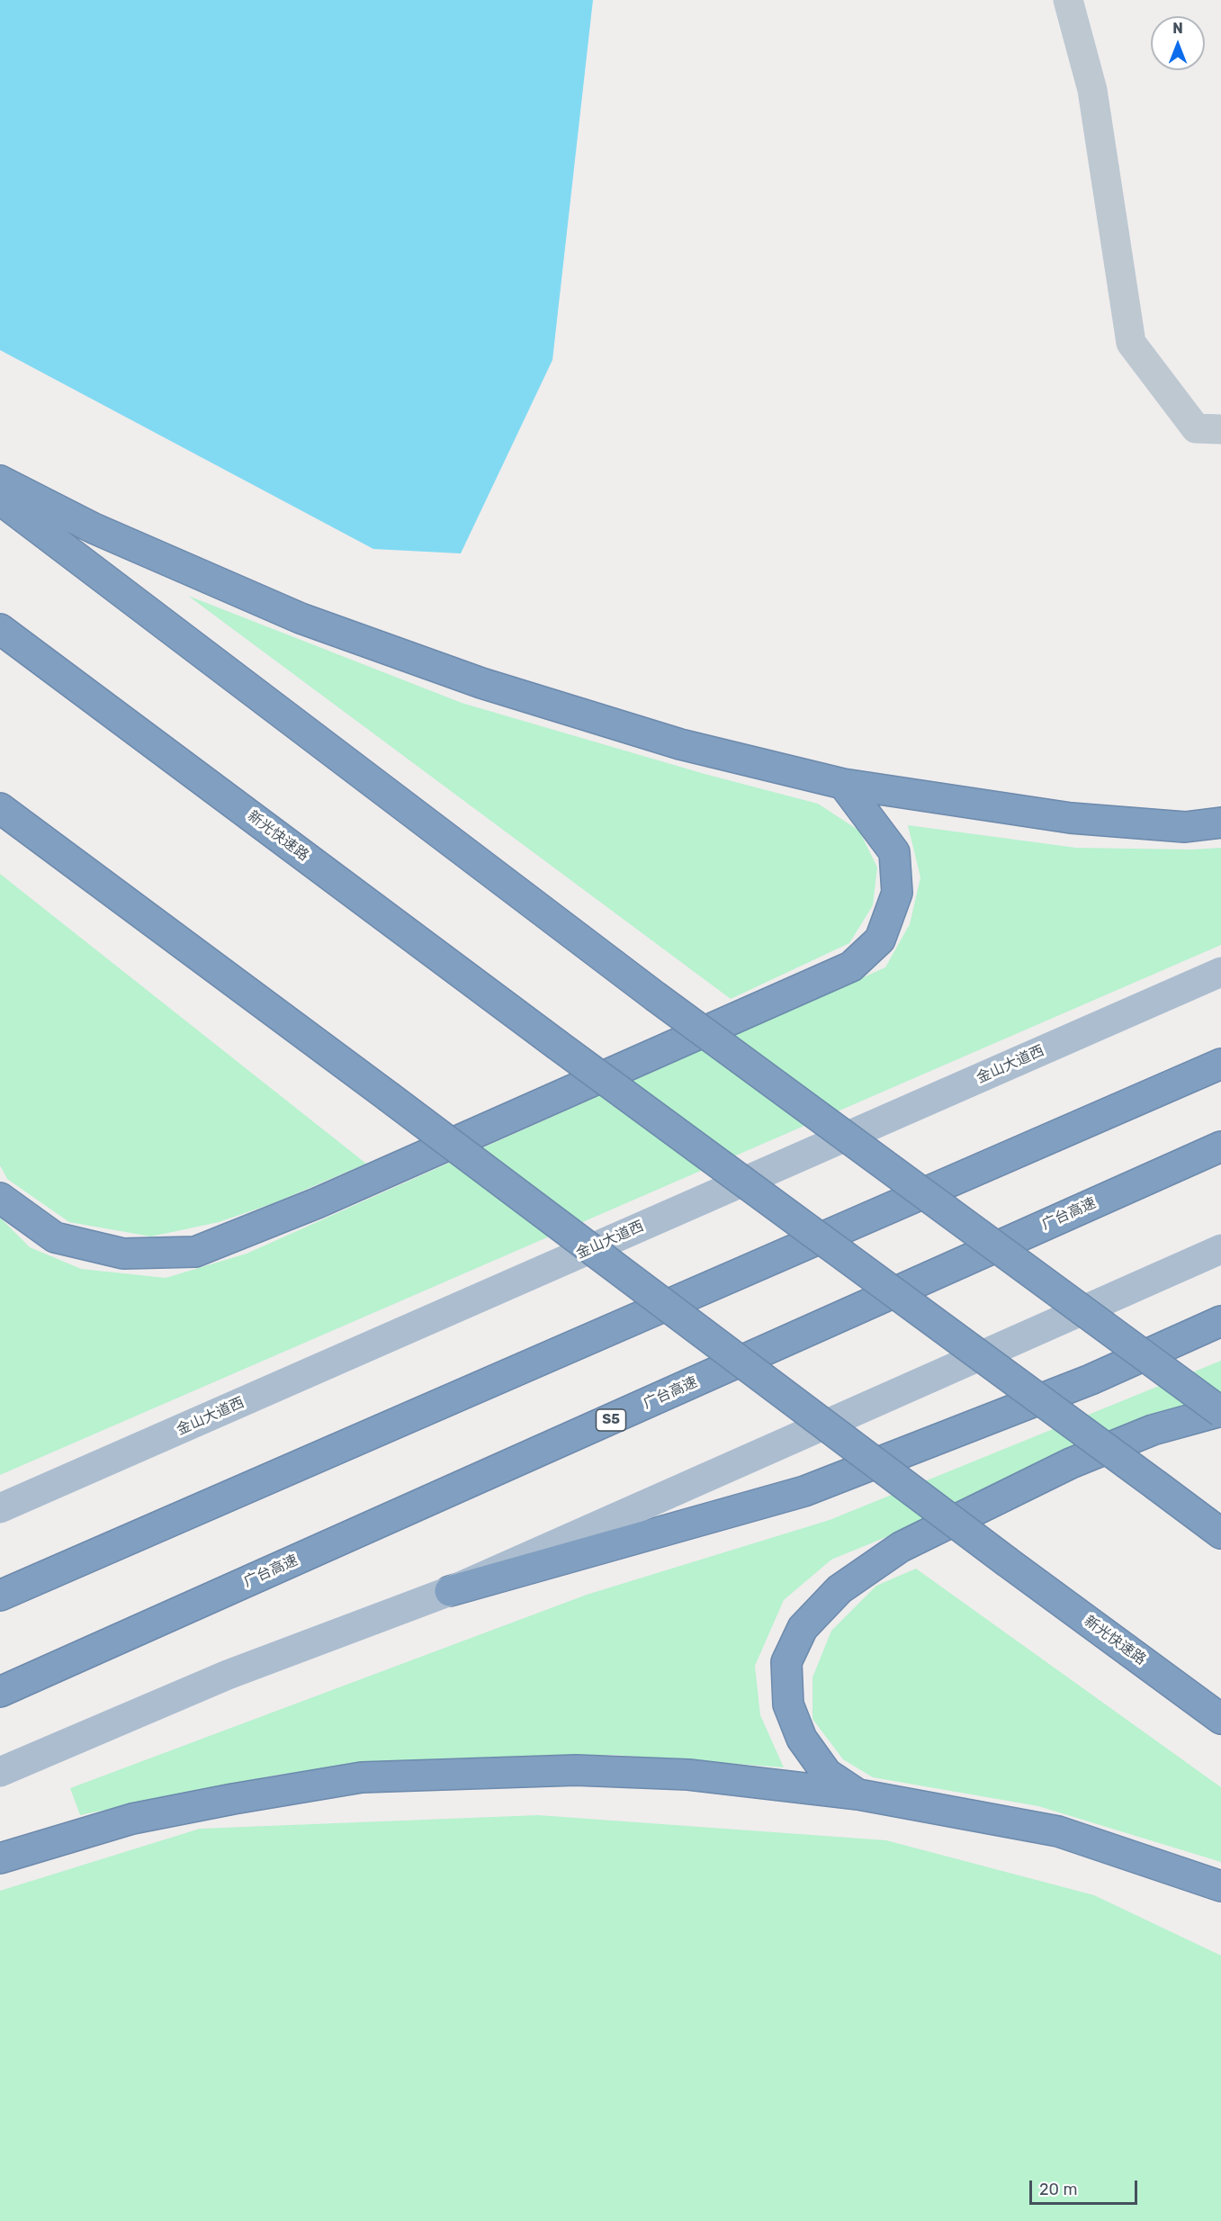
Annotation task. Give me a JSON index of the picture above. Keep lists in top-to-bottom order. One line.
{"streets":{"highway":["新光快速路","广台高速","S5"],"main road":["金山大道西"]},"scale_bar":"20 m","north":"top"}
